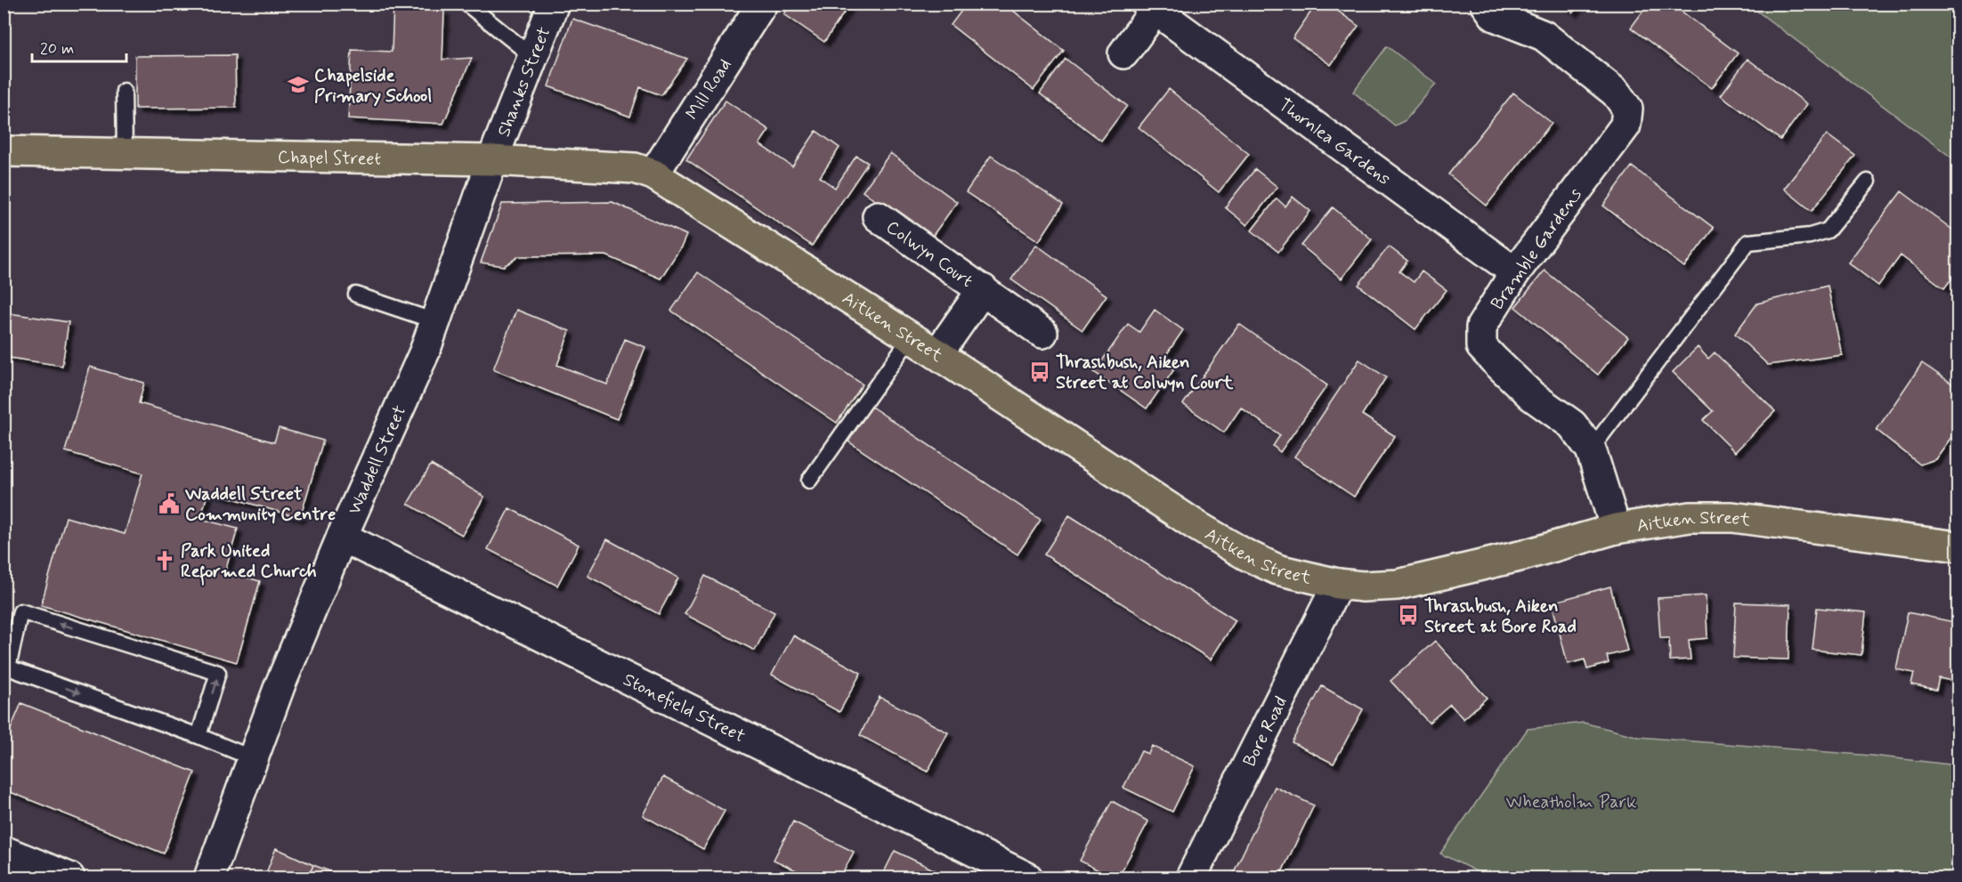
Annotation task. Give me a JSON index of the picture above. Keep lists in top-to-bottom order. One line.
{"streets":{"main road":["Chapel Street","Aitken Street"],"street":["Shanks Street","Mill Road","Thornlea Gardens","Bramble Gardens","Colwyn Court","Waddell Street","Stonefield Street","Bore Road"]},"crossings":[["Shanks Street","Chapel Street"],["Shanks Street","Waddell Street"],["Mill Road","Chapel Street"],["Mill Road","Aitken Street"],["Thornlea Gardens","Bramble Gardens"],["Chapel Street","Aitken Street"],["Chapel Street","Waddell Street"],["Bramble Gardens","Aitken Street"],["Colwyn Court","Aitken Street"],["Aitken Street","Bore Road"],["Waddell Street","Stonefield Street"]],"parks":["Wheatholm Park"],"places":{"school or university":["Chapelside Primary School"],"bus stop":["Thrashbush, Aiken Street at Colwyn Court","Thrashbush, Aiken Street at Bore Road"],"public building":["Waddell Street Community Centre"],"church":["Park United Reformed Church"]},"scale_bar":"20 m"}
